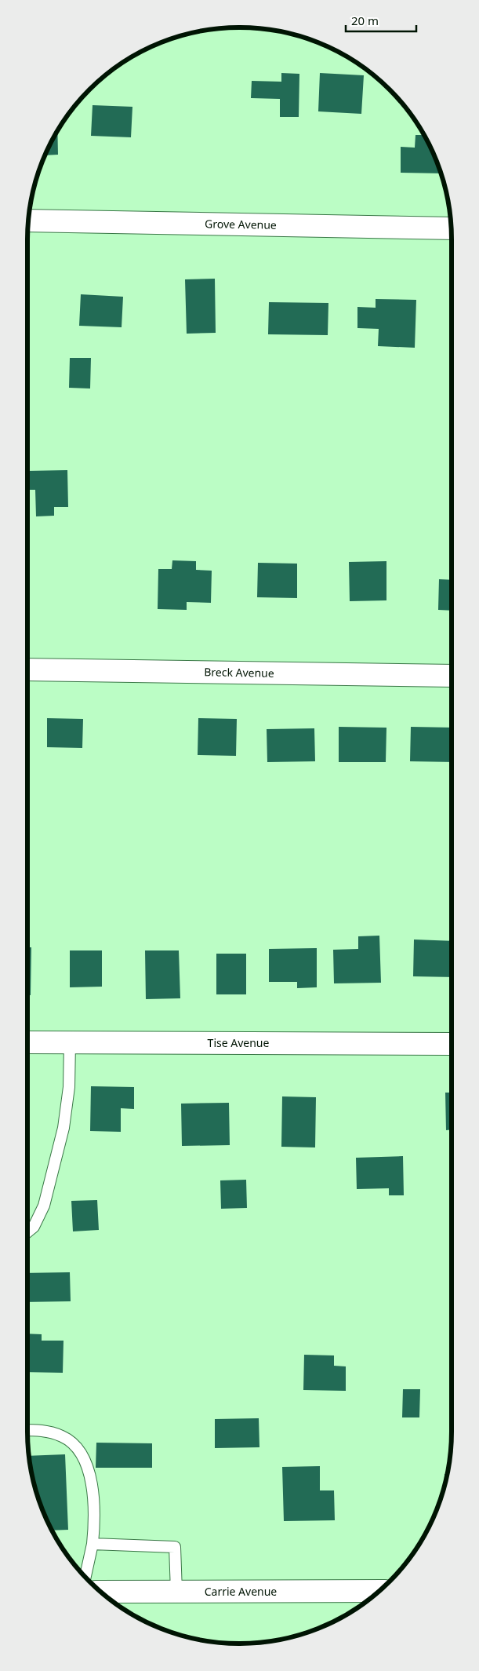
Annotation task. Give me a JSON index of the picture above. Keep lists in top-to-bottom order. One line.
{"streets":{"street":["Grove Avenue","Breck Avenue","Tise Avenue","Carrie Avenue"]},"scale_bar":"20 m"}
